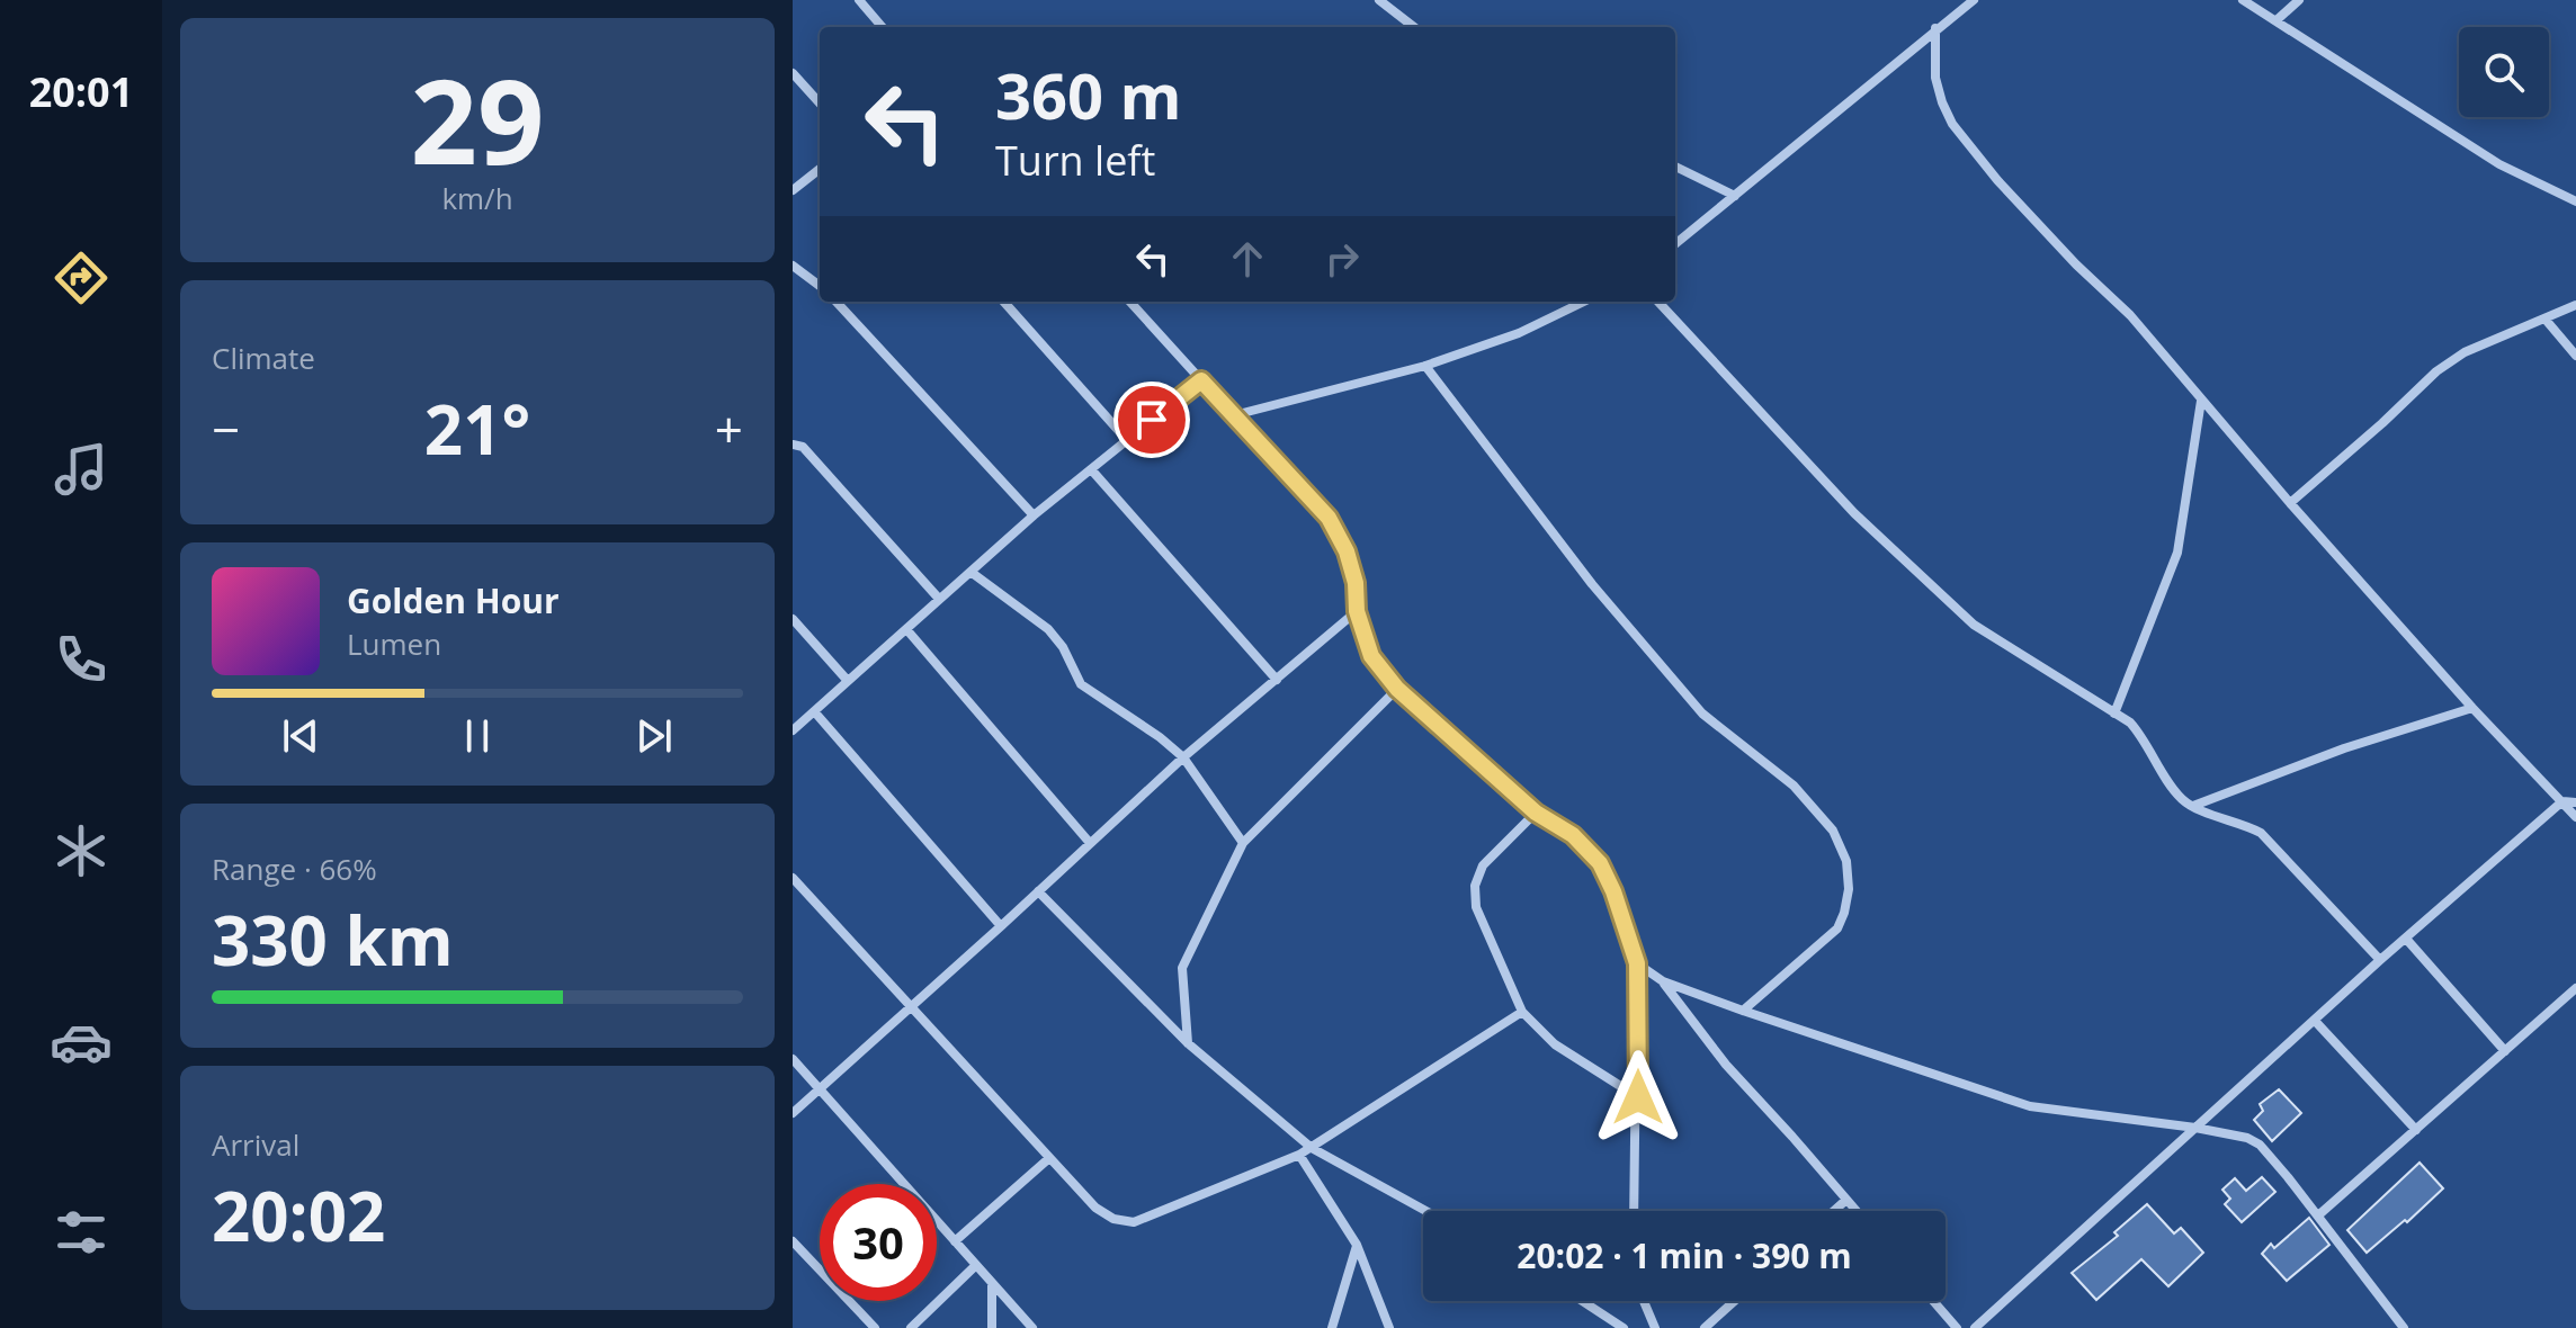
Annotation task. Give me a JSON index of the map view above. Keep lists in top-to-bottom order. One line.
{"page":{"tabs":"20:01","tile":[["29","km/h"],"Climate",["Range · 66%","330 km"],["Arrival","20:02"]],"turn":["360 m","Turn left"],"heat":["−","21°","+"],"song":["Golden Hour","Lumen"],"limit":"30","trip":"20:02 · 1 min · 390 m"}}
